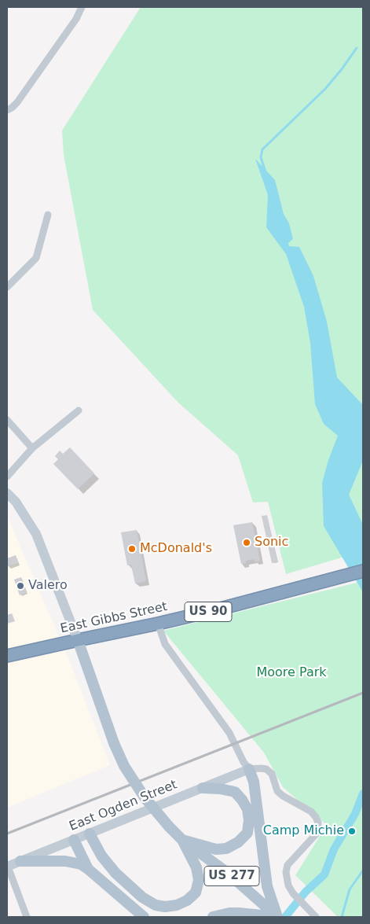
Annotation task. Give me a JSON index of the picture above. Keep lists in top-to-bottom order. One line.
{"streets":{"highway":["US 90","East Gibbs Street"],"main road":["East Ogden Street","US 277"]},"crossings":[["East Gibbs Street","US 277"]],"parks":["Moore Park"],"places":["Sonic","McDonald's","Valero","Camp Michie"]}
